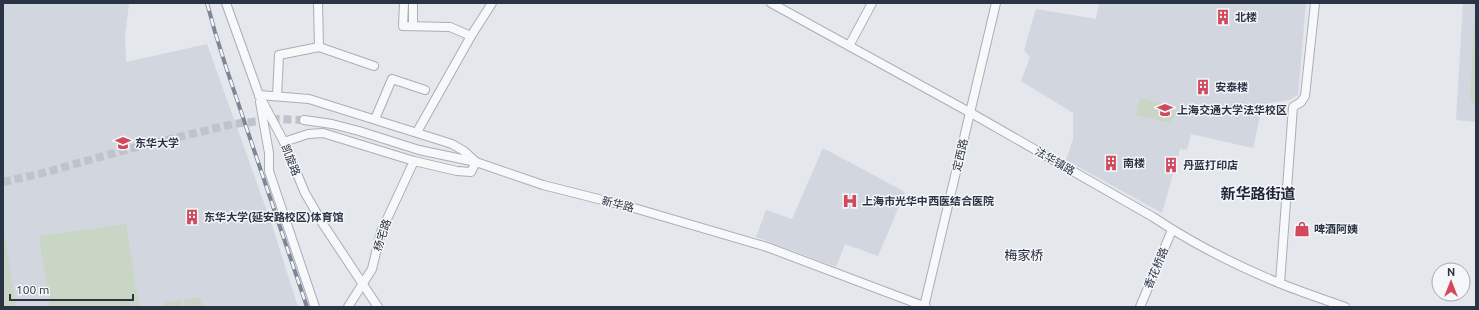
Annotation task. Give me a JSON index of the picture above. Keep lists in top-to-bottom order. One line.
{"streets":{"street":["定西路","凯旋路","法华镇路","新华路","杨宅路","香花桥路"]},"crossings":[["定西路","法华镇路"],["定西路","新华路"],["凯旋路","杨宅路"],["法华镇路","香花桥路"]],"districts":["新华路街道","梅家桥"],"places":{"building":["北楼","安泰楼","南楼","丹蓝打印店","东华大学(延安路校区)体育馆"],"school or university":["上海交通大学法华校区","东华大学"],"hospital":["上海市光华中西医结合医院"],"shop":["啤酒阿姨"]},"scale_bar":"100 m","north":"top"}
